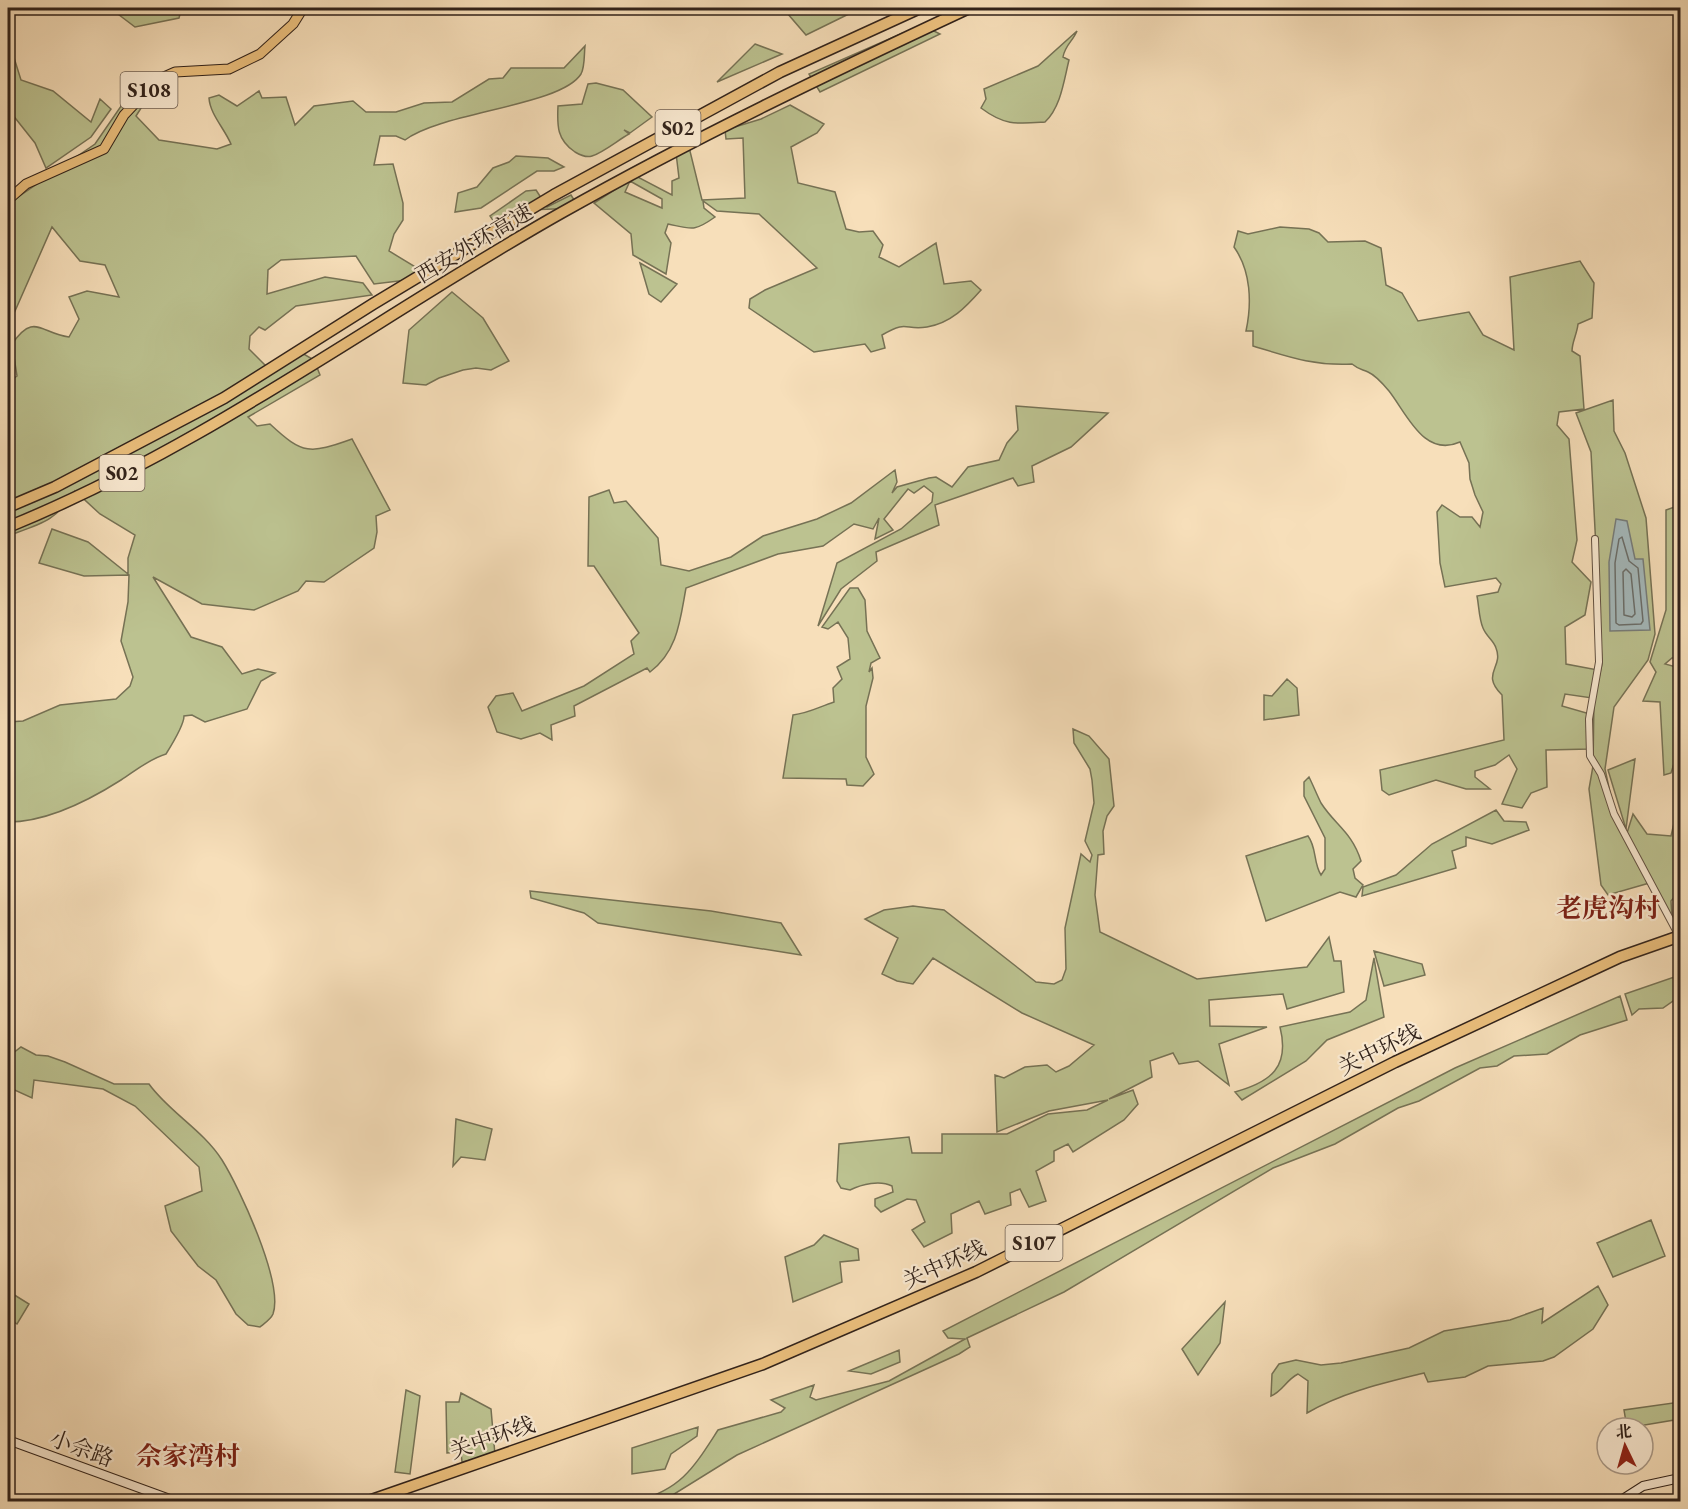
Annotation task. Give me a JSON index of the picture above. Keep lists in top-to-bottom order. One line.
{"streets":{"highway":["S02","西安外环高速","关中环线","S107"],"main road":["S108"],"street":["小佘路"]},"districts":["老虎沟村","佘家湾村"],"north":"top"}
